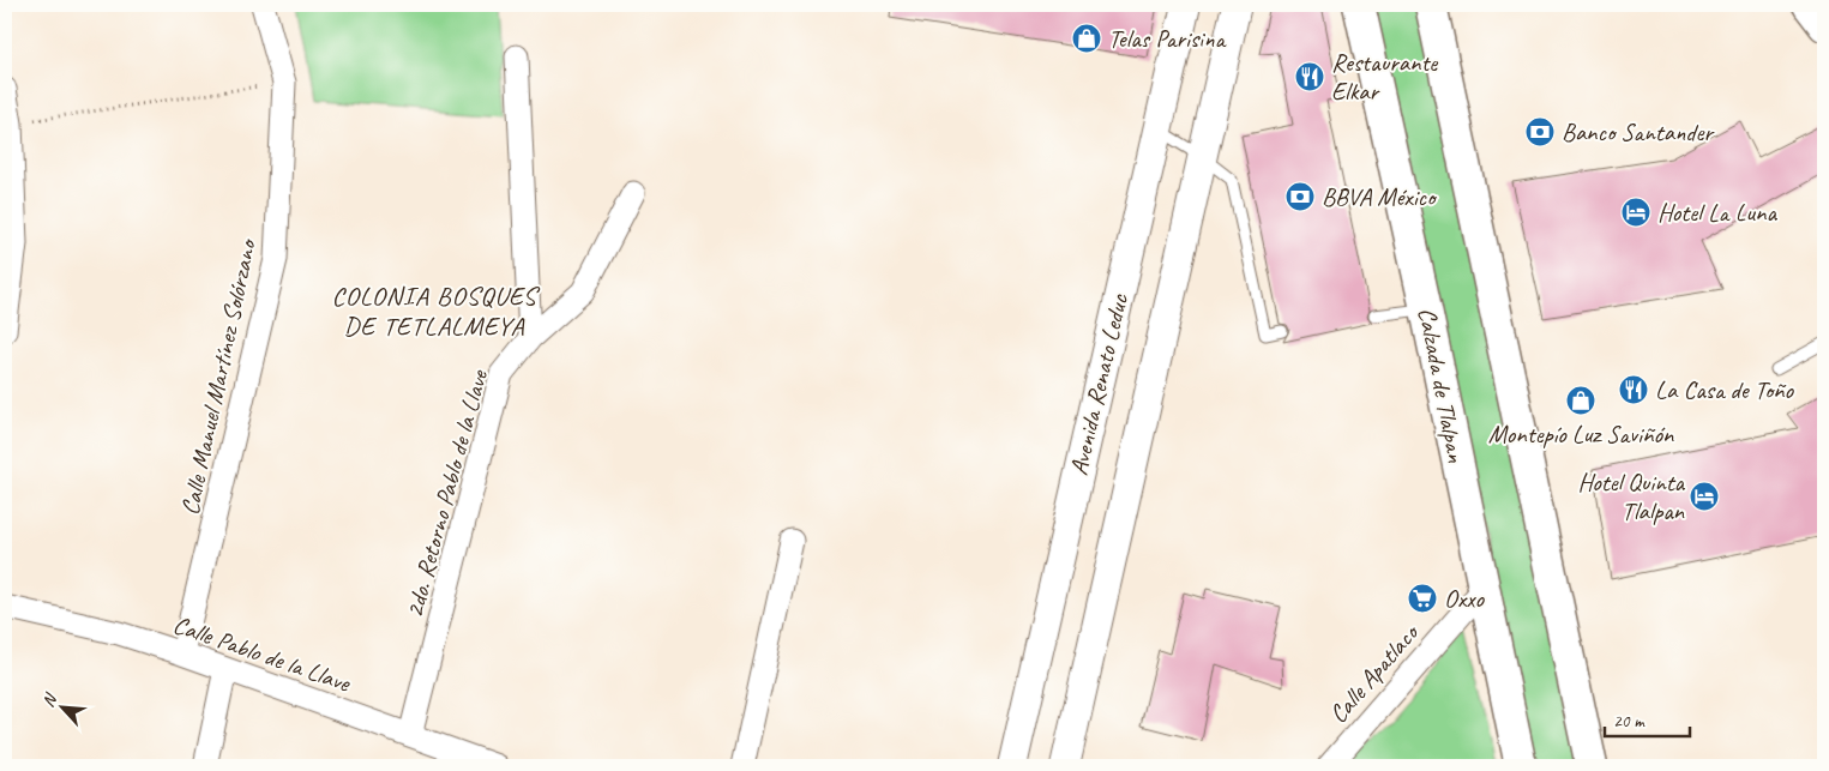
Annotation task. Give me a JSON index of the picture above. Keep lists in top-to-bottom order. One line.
{"streets":{"main road":["Calzada de Tlalpan"],"street":["Calle Manuel Martínez Solórzano","Avenida Renato Leduc","2do. Retorno Pablo de la Llave","Calle Pablo de la Llave","Calle Apatlaco"]},"crossings":[["Calle Manuel Martínez Solórzano","Calle Pablo de la Llave"],["Calzada de Tlalpan","Calle Apatlaco"],["2do. Retorno Pablo de la Llave","Calle Pablo de la Llave"]],"districts":["COLONIA BOSQUES DE TETLALMEYA"],"places":{"shop":["Telas Parisina","Montepío Luz Saviñón"],"restaurant":["Restaurante Elkar","La Casa de Toño"],"bank":["Banco Santander","BBVA México"],"hotel":["Hotel La Luna","Hotel Quinta Tlalpan"],"supermarket":["Oxxo"]},"scale_bar":"20 m","north":"top left"}
